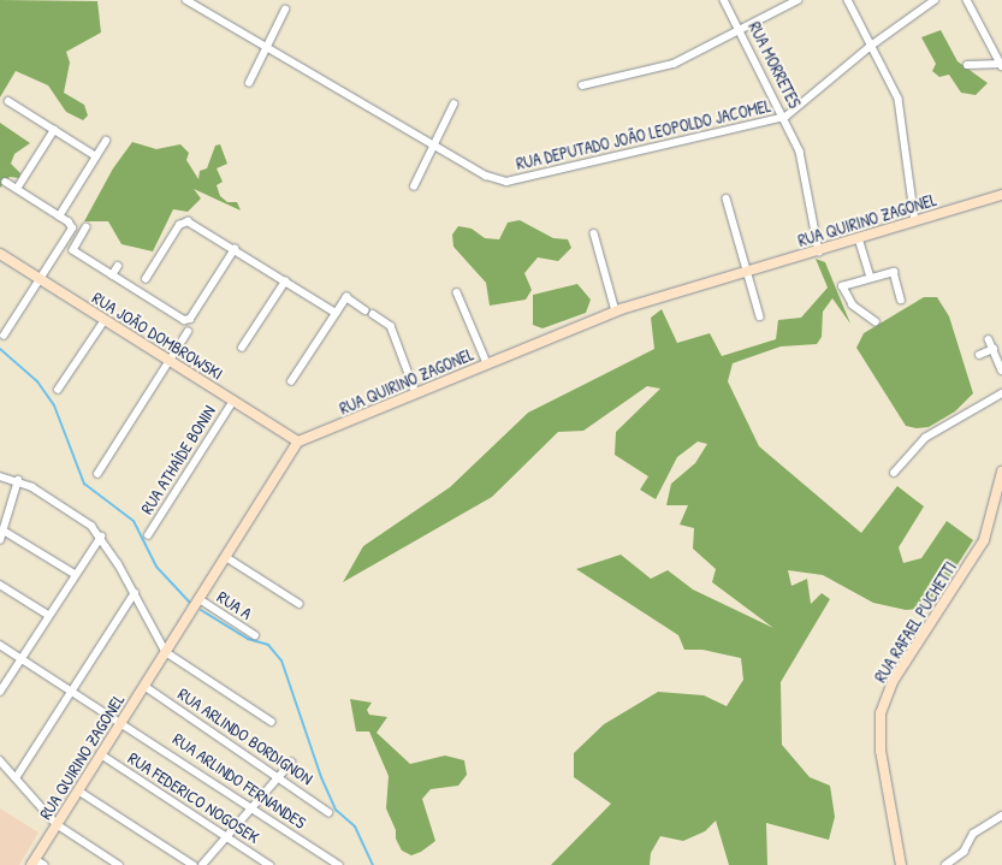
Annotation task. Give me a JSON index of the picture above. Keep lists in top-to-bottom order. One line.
{"streets":{"street":["RUA MORRETES","RUA DEPUTADO JOÃO LEOPOLDO JACOMEL","RUA QUIRINO ZAGONEL","RUA JOÃO DOMBROWSKI","RUA ATHAÍDE BONIN","RUA A","RUA RAFAEL PUCHETTI","RUA ARLINDO BORDIGNON","RUA ARLINDO FERNANDES","RUA FEDERICO NOGOSEK"]},"crossings":[["RUA MORRETES","RUA DEPUTADO JOÃO LEOPOLDO JACOMEL"],["RUA MORRETES","RUA QUIRINO ZAGONEL"],["RUA QUIRINO ZAGONEL","RUA JOÃO DOMBROWSKI"],["RUA QUIRINO ZAGONEL","RUA A"],["RUA QUIRINO ZAGONEL","RUA ARLINDO BORDIGNON"],["RUA QUIRINO ZAGONEL","RUA ARLINDO FERNANDES"],["RUA QUIRINO ZAGONEL","RUA FEDERICO NOGOSEK"],["RUA JOÃO DOMBROWSKI","RUA ATHAÍDE BONIN"]]}
